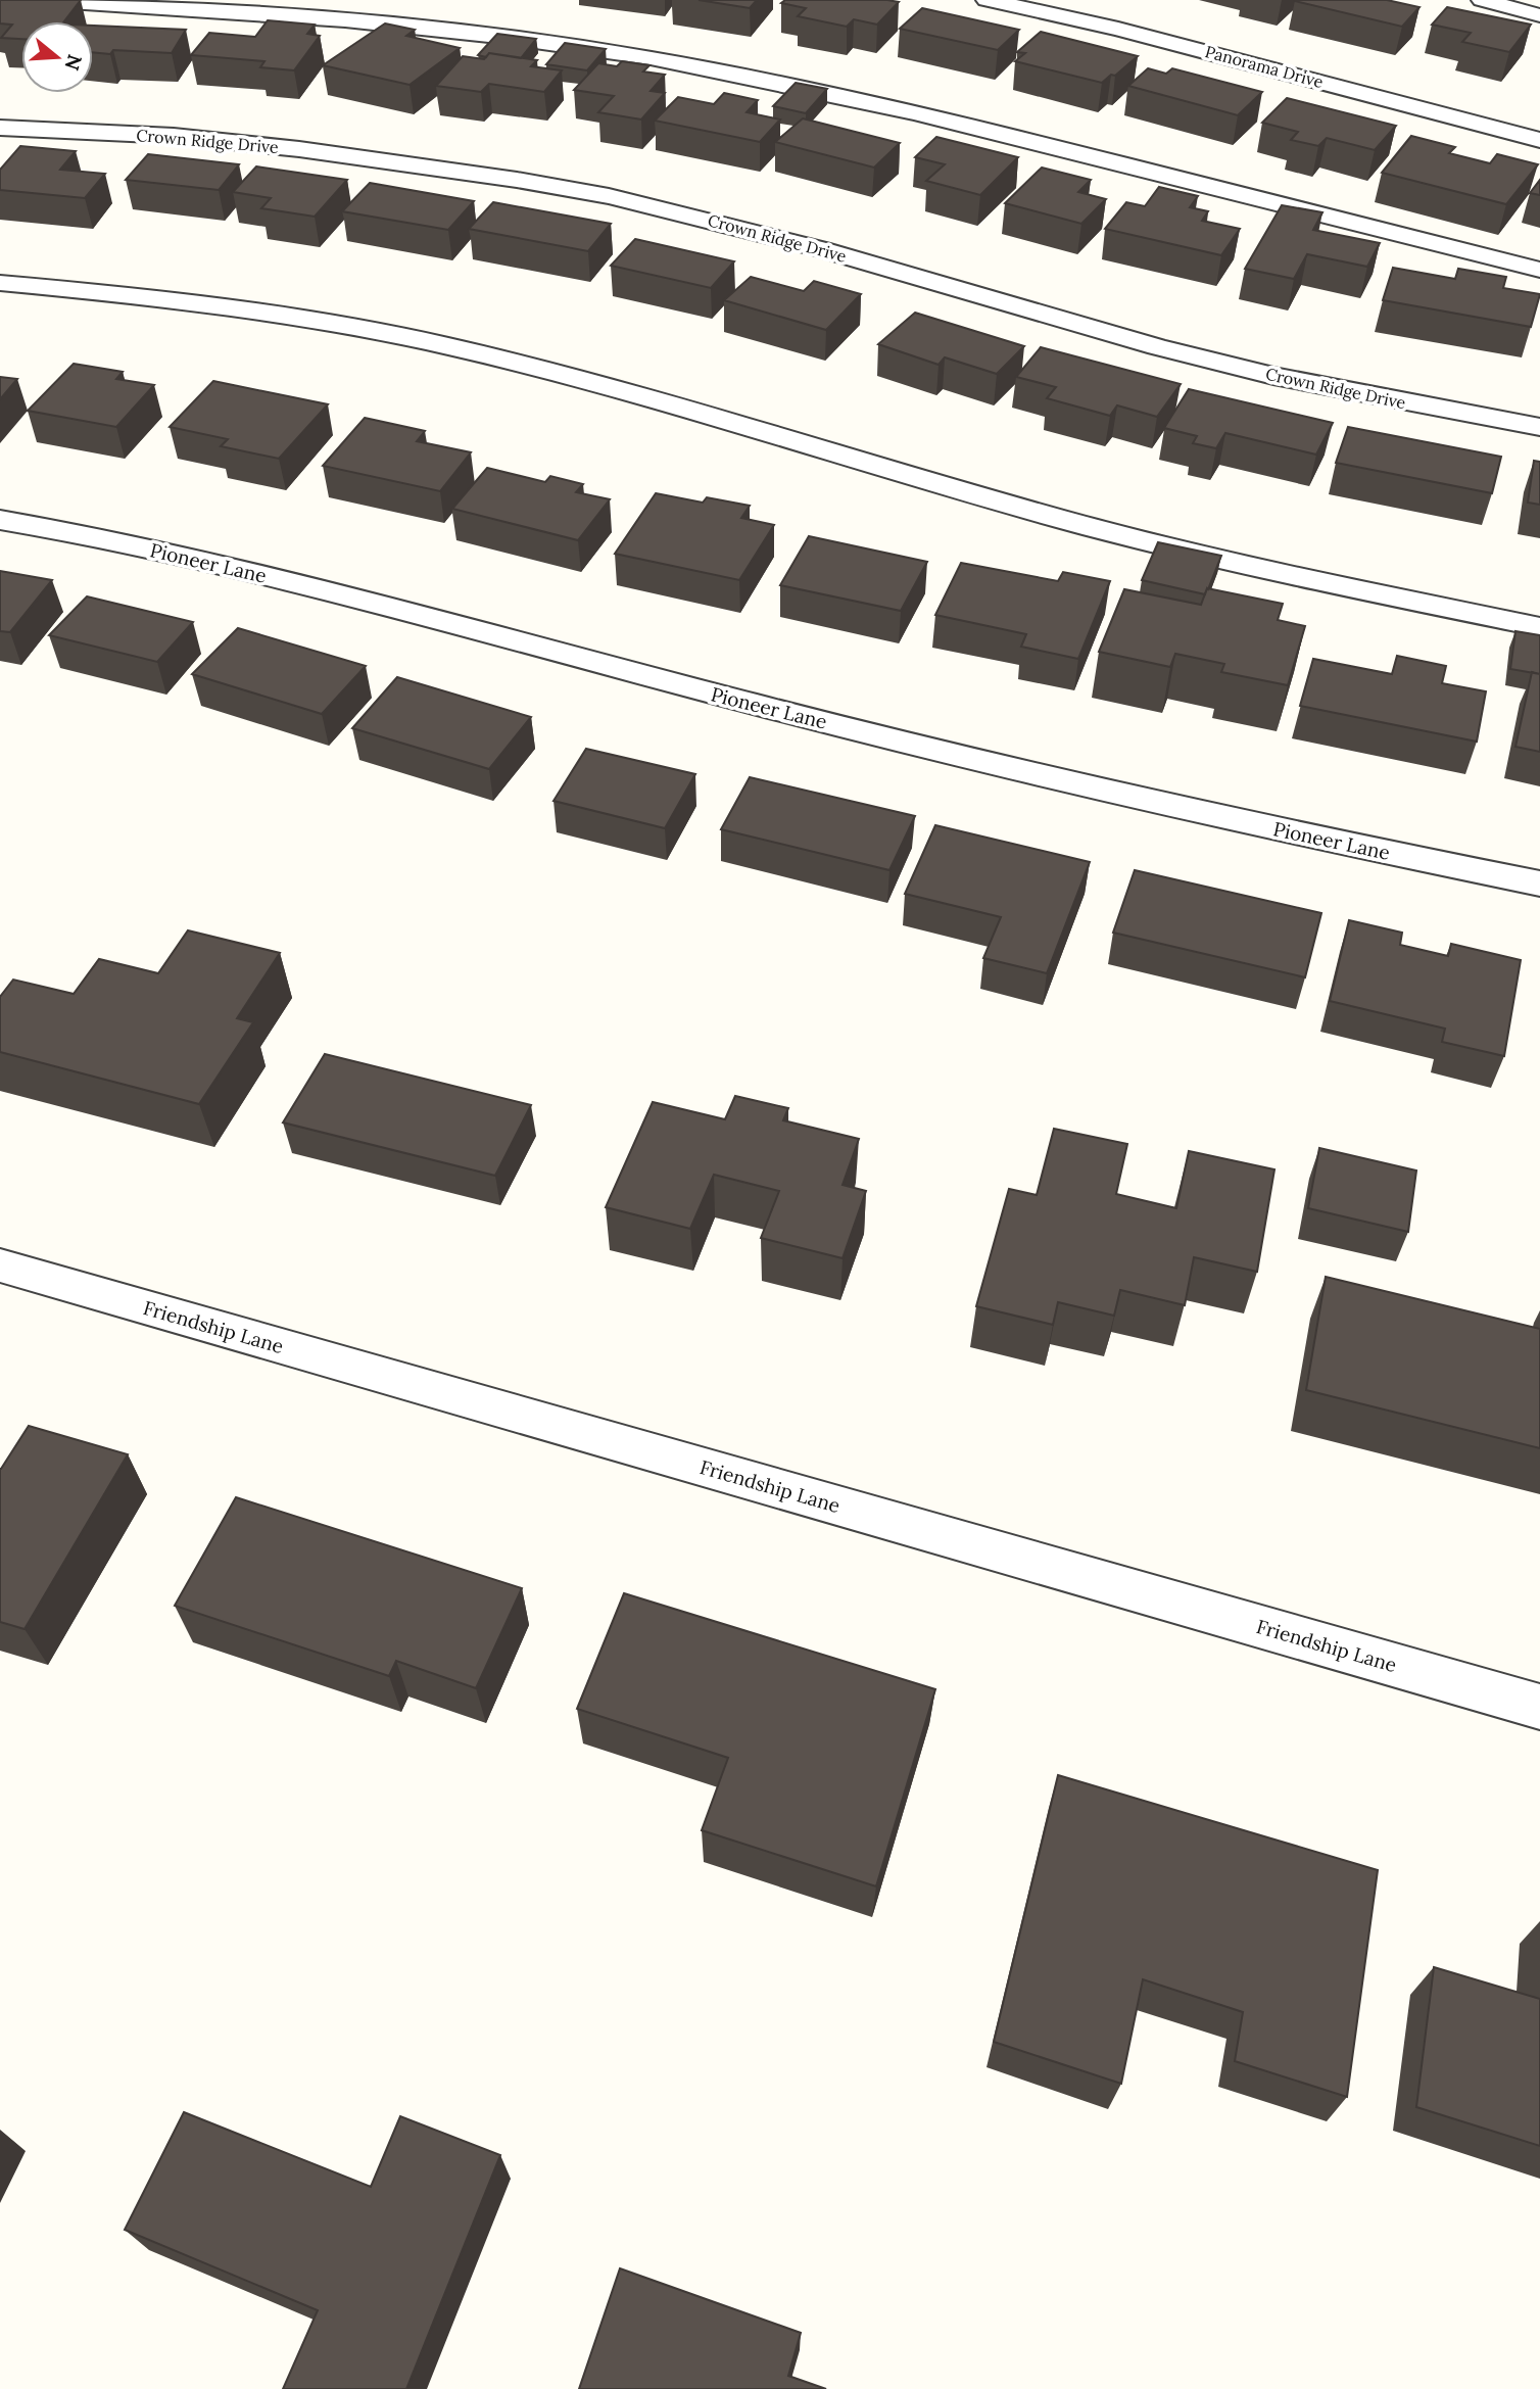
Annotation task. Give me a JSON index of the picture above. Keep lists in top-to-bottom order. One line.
{"streets":{"street":["Panorama Drive","Crown Ridge Drive","Pioneer Lane","Friendship Lane"]},"north":"right"}
